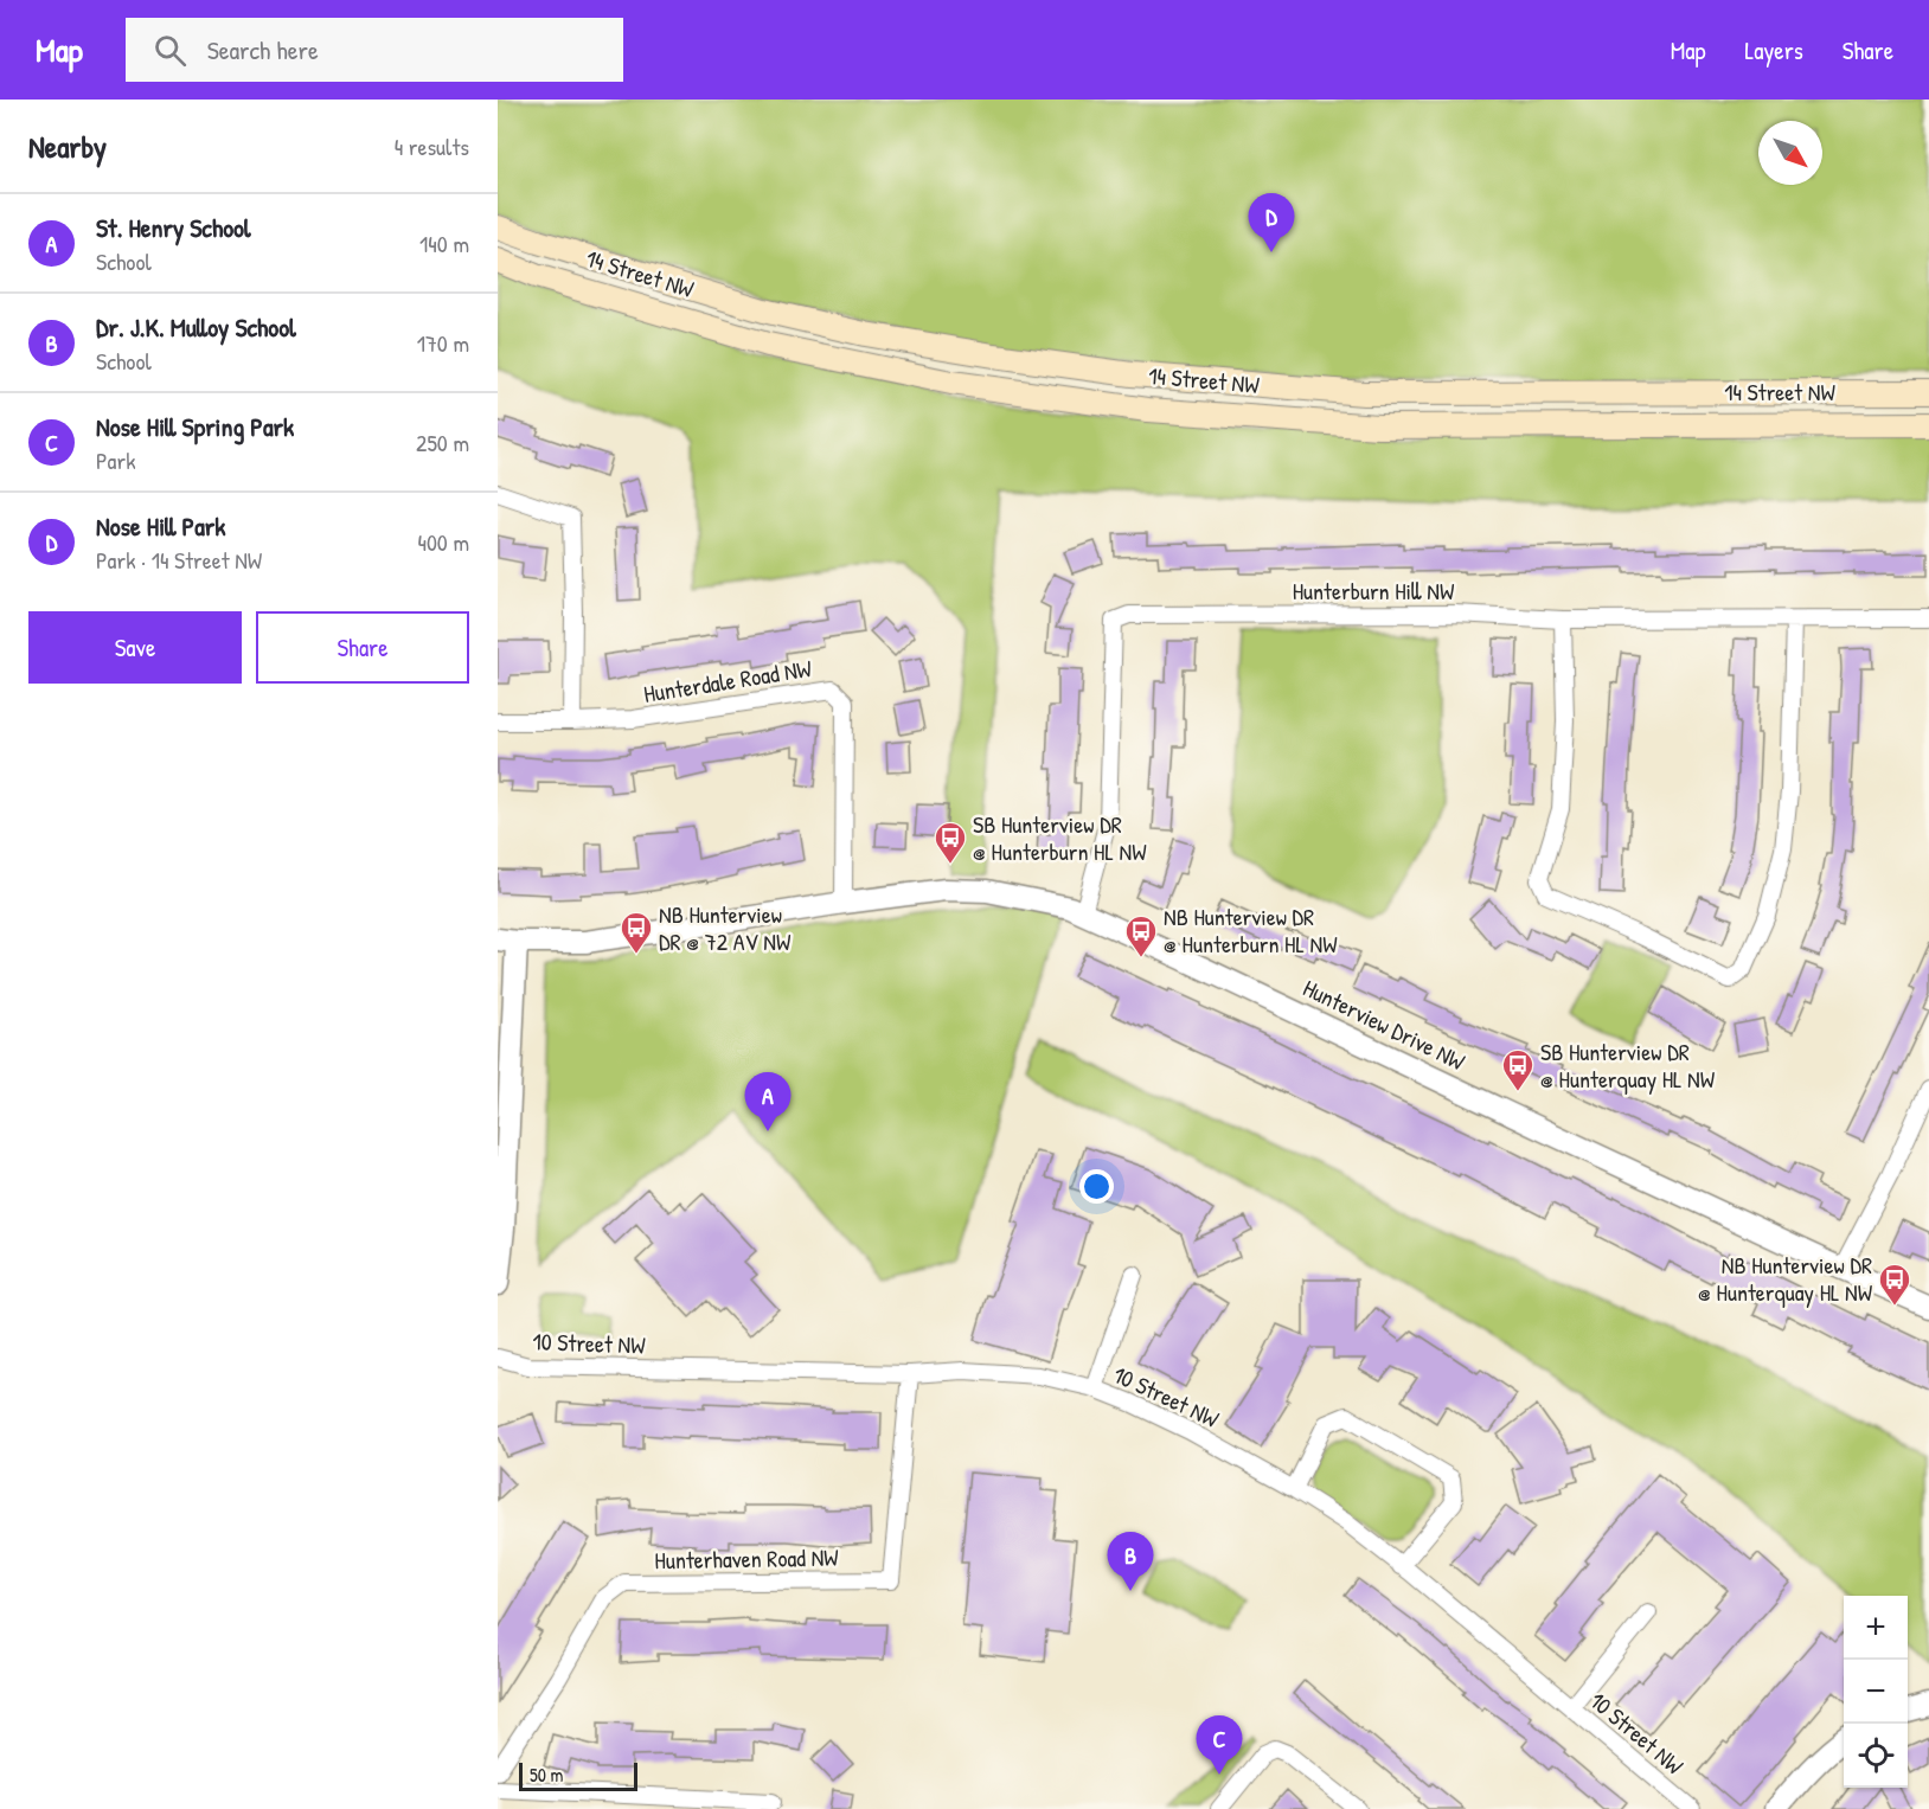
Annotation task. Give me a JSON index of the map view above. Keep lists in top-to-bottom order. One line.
{"streets":{"main road":["14 Street NW"],"street":["Hunterburn Hill NW","Hunterdale Road NW","Hunterview Drive NW","10 Street NW","Hunterhaven Road NW"]},"crossings":[["Hunterburn Hill NW","Hunterview Drive NW"],["Hunterdale Road NW","Hunterview Drive NW"],["10 Street NW","Hunterhaven Road NW"]],"places":{"bus stop":["SB Hunterview DR @ Hunterburn HL NW","NB Hunterview DR @ 72 AV NW","NB Hunterview DR @ Hunterburn HL NW","SB Hunterview DR @ Hunterquay HL NW","NB Hunterview DR @ Hunterquay HL NW"]},"scale_bar":"50 m","north":"bottom right","page":{"header":"Map","search":"Search here","nav":["Map","Layers","Share"],"heading":["Nearby","4 results"],"list":[{"mark":"A","name":"St. Henry School","note":"School","value":"140 m"},{"mark":"B","name":"Dr. J.K. Mulloy School","note":"School","value":"170 m"},{"mark":"C","name":"Nose Hill Spring Park","note":"Park","value":"250 m"},{"mark":"D","name":"Nose Hill Park","note":"Park · 14 Street NW","value":"400 m"}],"pins":["D","A","B","C"],"buttons":["Save","Share"],"map_buttons":["+","−"],"scale":"50 m"}}
